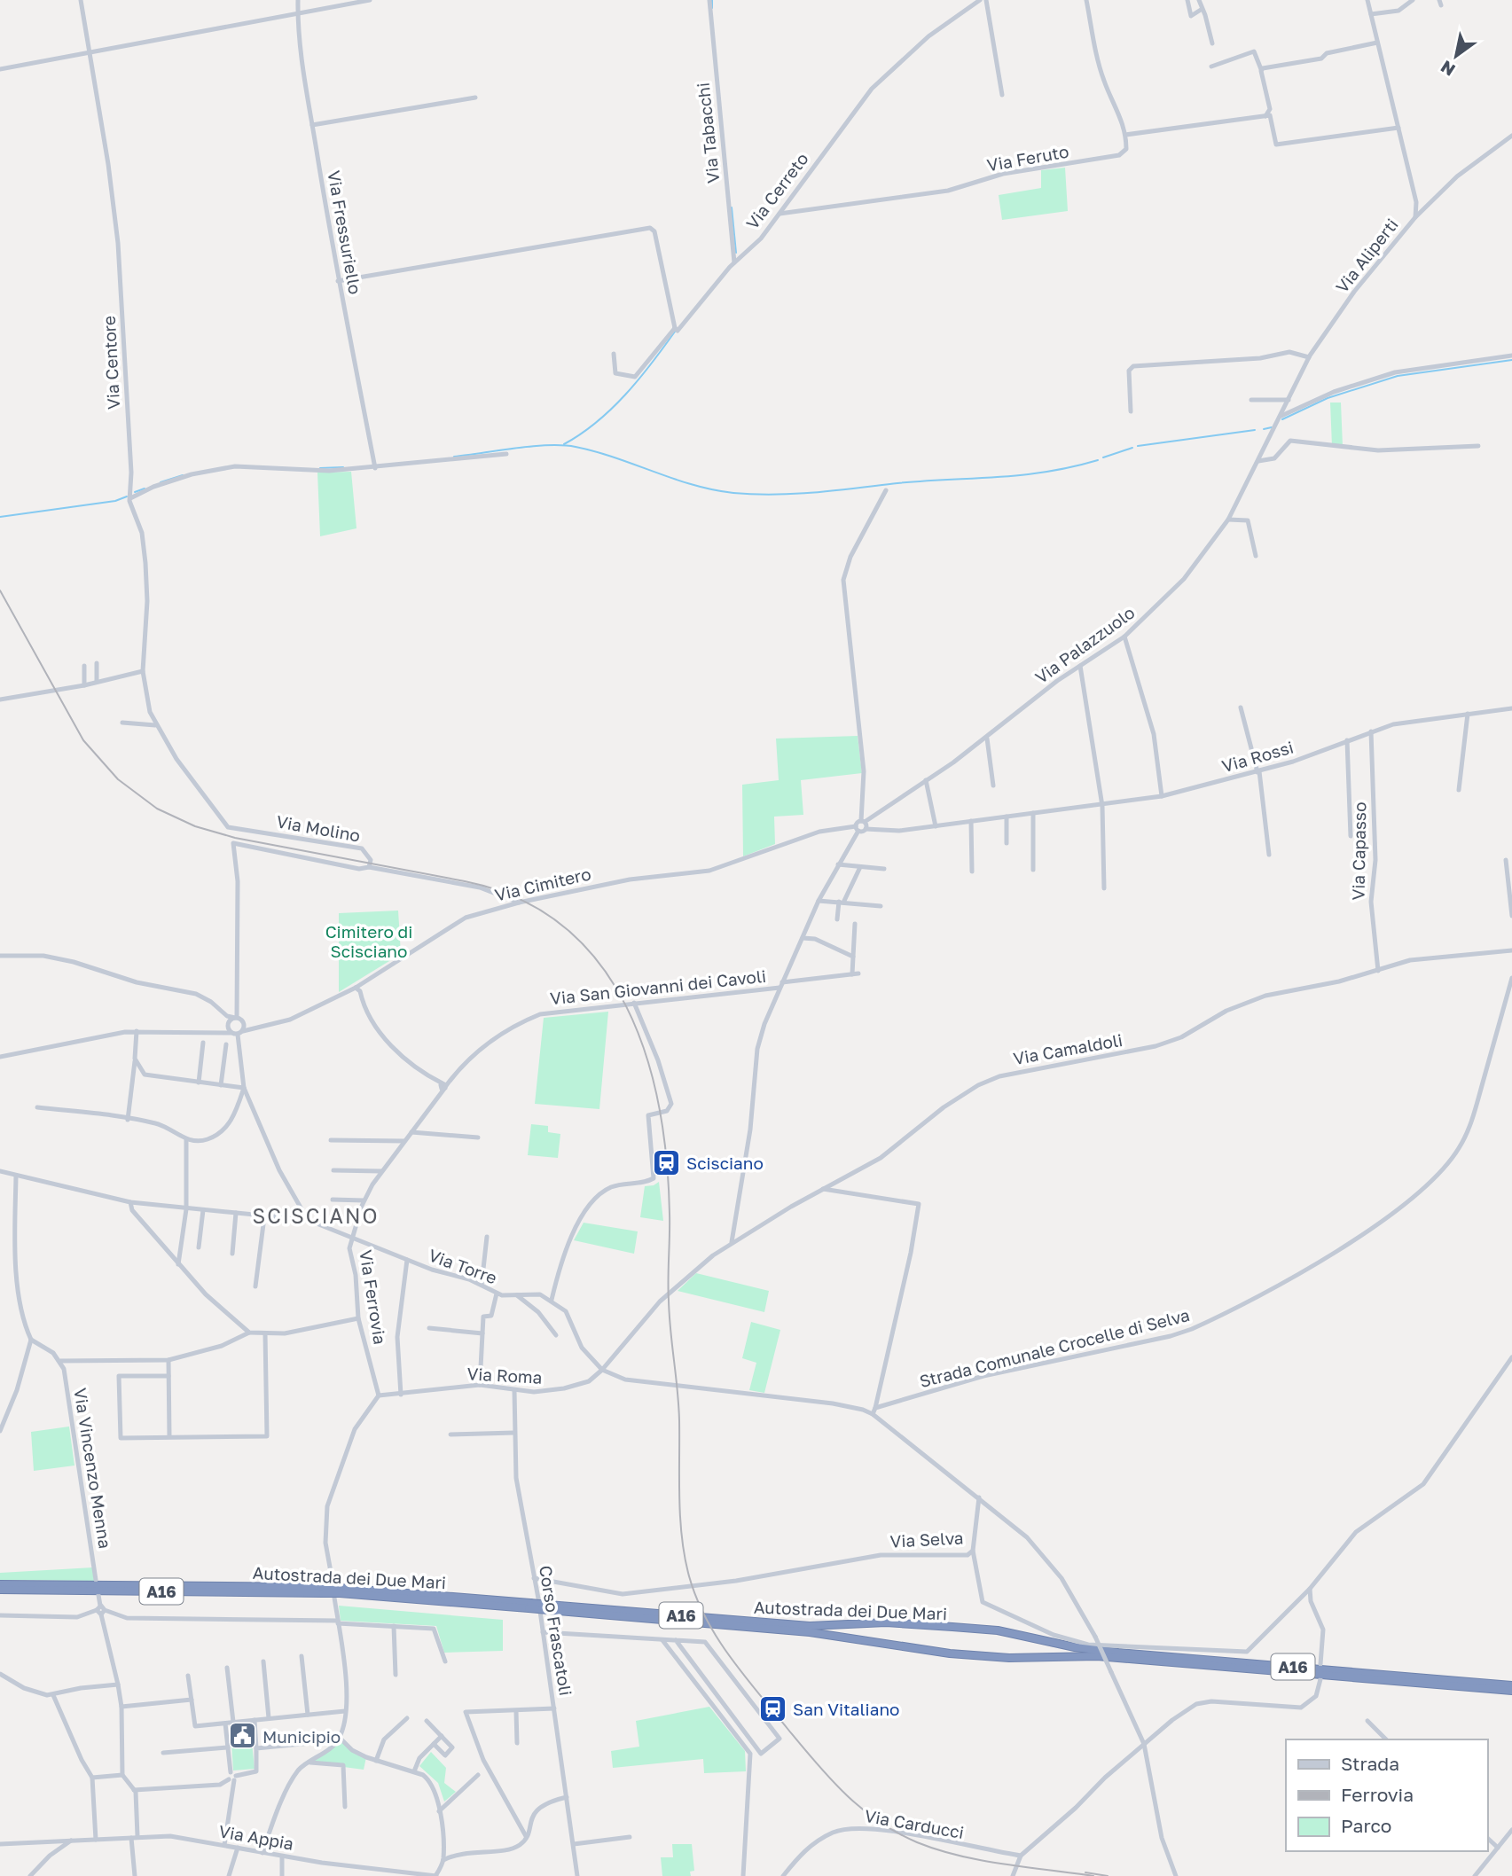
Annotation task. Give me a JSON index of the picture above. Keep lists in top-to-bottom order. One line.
{"streets":{"highway":["Autostrada dei Due Mari","A16"],"street":["Via Tabacchi","Via Feruto","Via Cerreto","Via Fressuriello","Via Aliperti","Via Centore","Via Palazzuolo","Via Rossi","Via Molino","Via Capasso","Via Cimitero","Via San Giovanni dei Cavoli","Via Camaldoli","Via Torre","Via Ferrovia","Strada Comunale Crocelle di Selva","Via Roma","Via Vincenzo Menna","Via Selva","Corso Frascatoli","Via Carducci","Via Appia"]},"crossings":[["Via Tabacchi","Via Cerreto"],["Via Feruto","Via Cerreto"],["Via Aliperti","Via Palazzuolo"],["Via Centore","Via Molino"],["Via Palazzuolo","Via Cimitero"],["Via Rossi","Via Capasso"],["Via Rossi","Via Cimitero"],["Via Capasso","Via Camaldoli"],["Via San Giovanni dei Cavoli","Via Torre"],["Via San Giovanni dei Cavoli","Via Ferrovia"],["Via Camaldoli","Via Roma"],["Via Torre","Via Ferrovia"],["Via Ferrovia","Via Roma"],["Via Roma","Corso Frascatoli"],["Via Selva","Corso Frascatoli"]],"districts":["SCISCIANO"],"parks":["Cimitero di Scisciano"],"places":{"station":["Scisciano","San Vitaliano"],"public building":["Municipio"]},"legend":["Strada","Ferrovia","Parco"],"north":"bottom left"}
